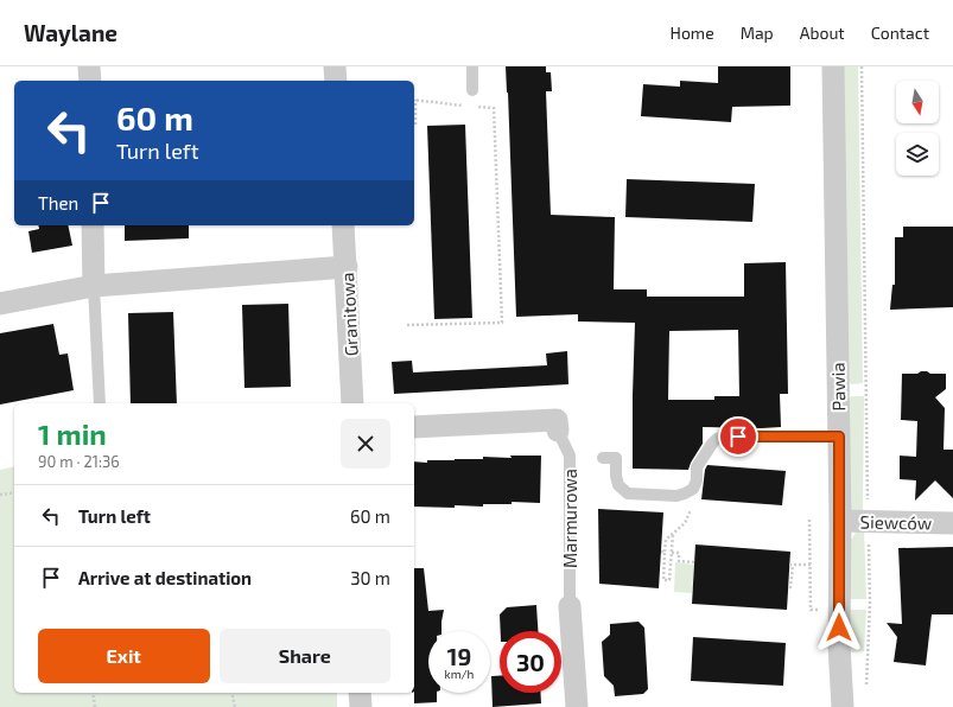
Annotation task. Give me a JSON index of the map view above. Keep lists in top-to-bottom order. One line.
{"streets":{"street":["Granitowa","Pawia","Marmurowa","Siewców"]},"crossings":[["Pawia","Siewców"]],"north":"bottom","page":{"header":"Waylane","nav":["Home","Map","About","Contact"],"turn":["60 m","Turn left"],"then":"Then","heading":["1 min","90 m · 21:36"],"list":[{"name":"Turn left","value":"60 m"},{"name":"Arrive at destination","value":"30 m"}],"buttons":["Exit","Share"],"speed":"19 km/h","limit":"30"}}
